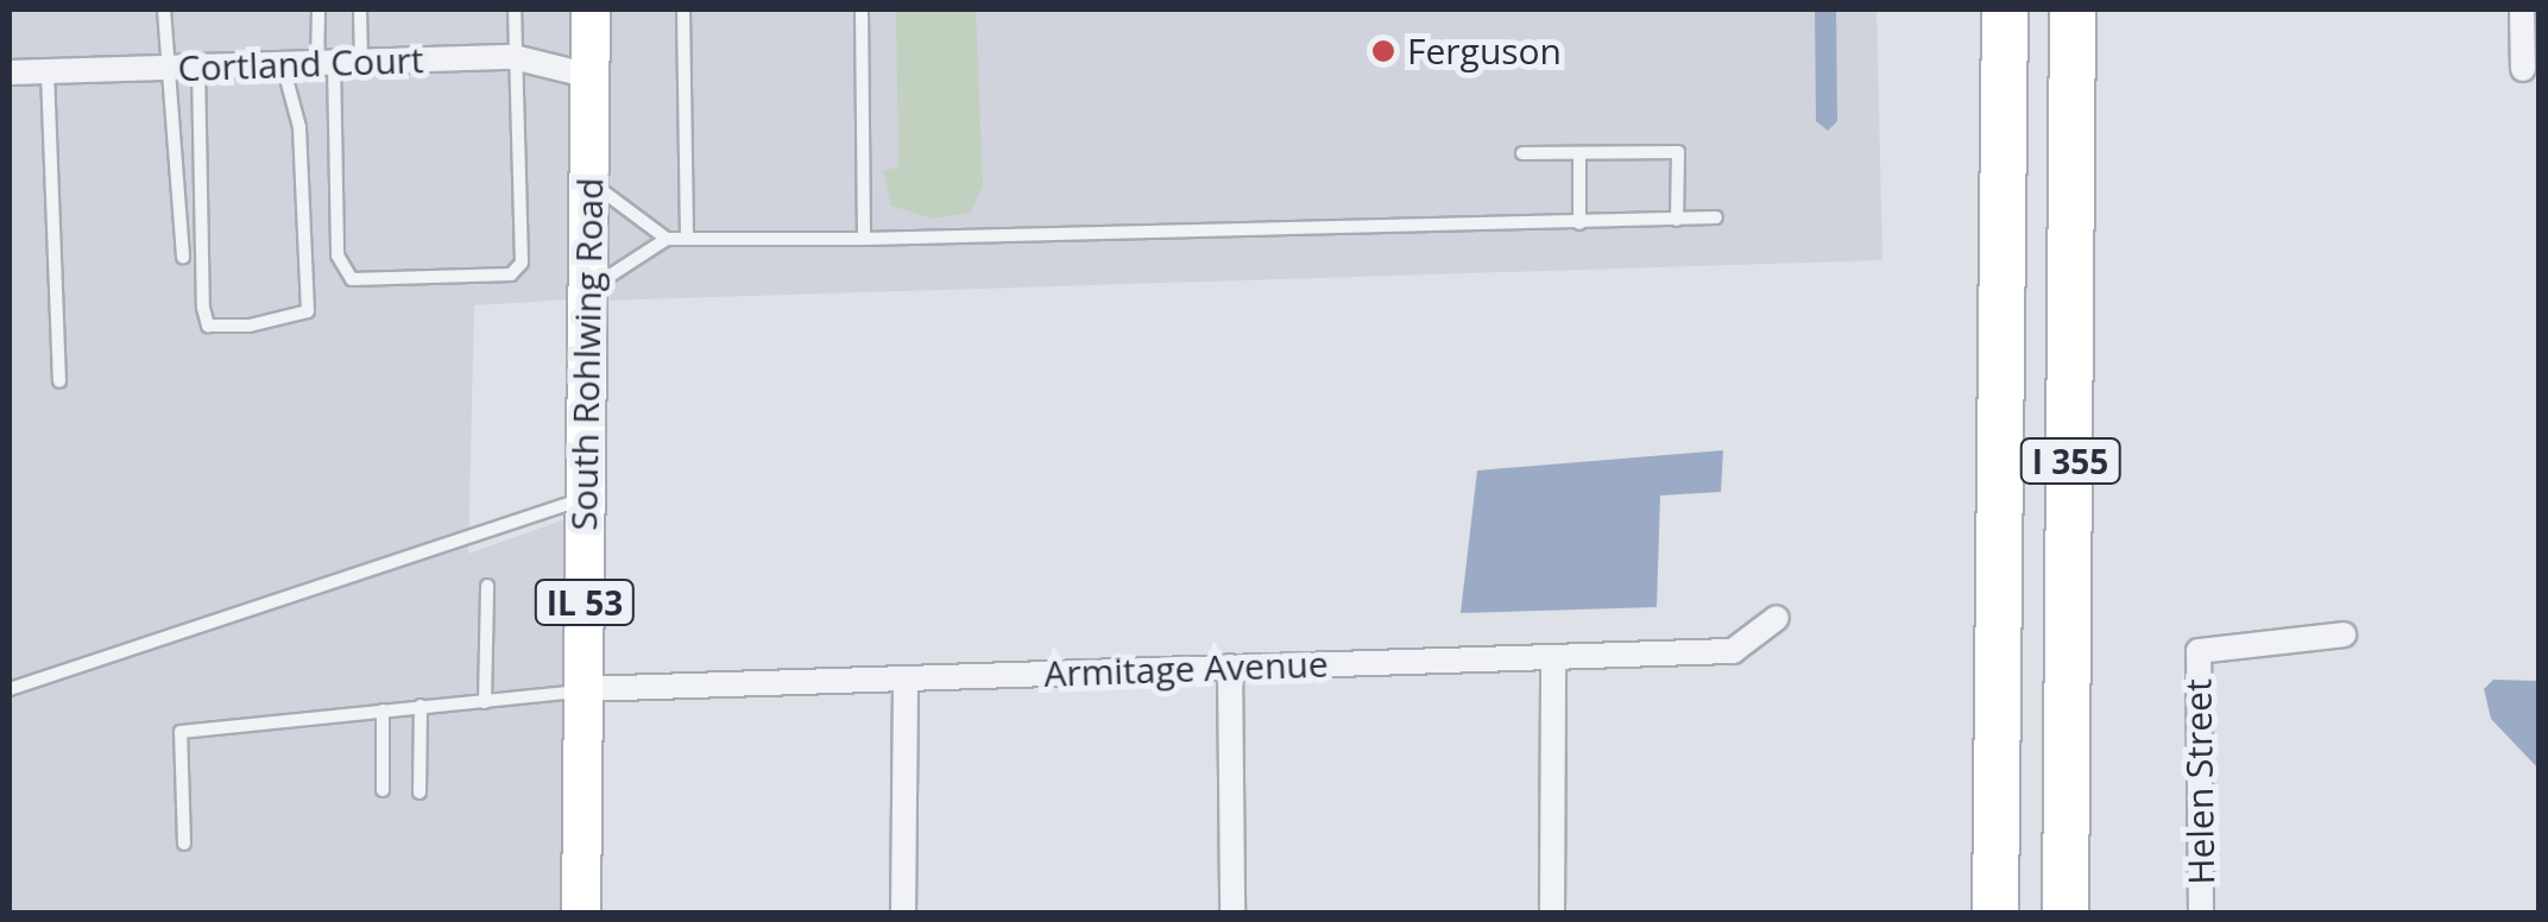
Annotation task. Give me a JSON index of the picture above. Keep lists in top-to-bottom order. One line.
{"streets":{"highway":["I 355"],"main road":["South Rohlwing Road","IL 53"],"street":["Cortland Court","Armitage Avenue","Helen Street"]},"crossings":[["Cortland Court","South Rohlwing Road"],["South Rohlwing Road","Armitage Avenue"]],"places":["Ferguson"]}
